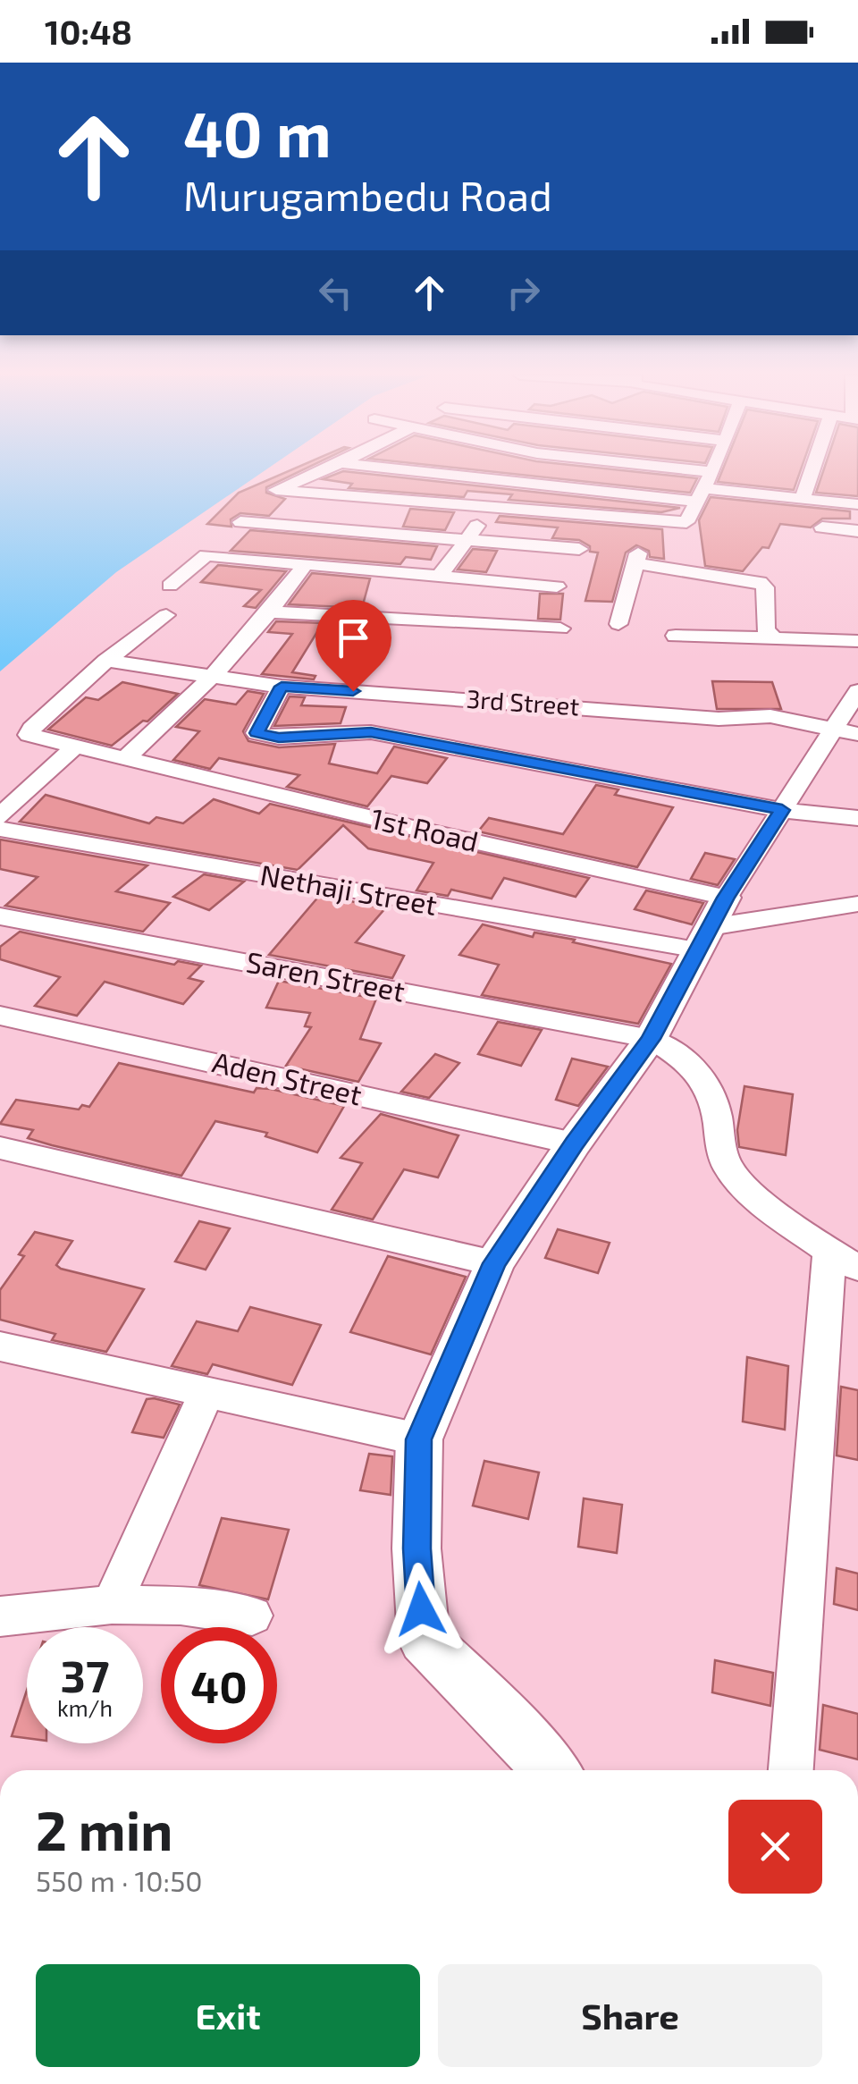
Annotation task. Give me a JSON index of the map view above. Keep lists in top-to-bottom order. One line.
{"streets":{"street":["3rd Street","1st Road","Nethaji Street","Saren Street","Aden Street"]},"crossings":[["3rd Street","1st Road"],["1st Road","Nethaji Street"]],"page":{"status":"10:48","turn":["40 m","Murugambedu Road"],"speed":"37 km/h","limit":"40","heading":["2 min","550 m · 10:50"],"buttons":["Exit","Share"]}}
